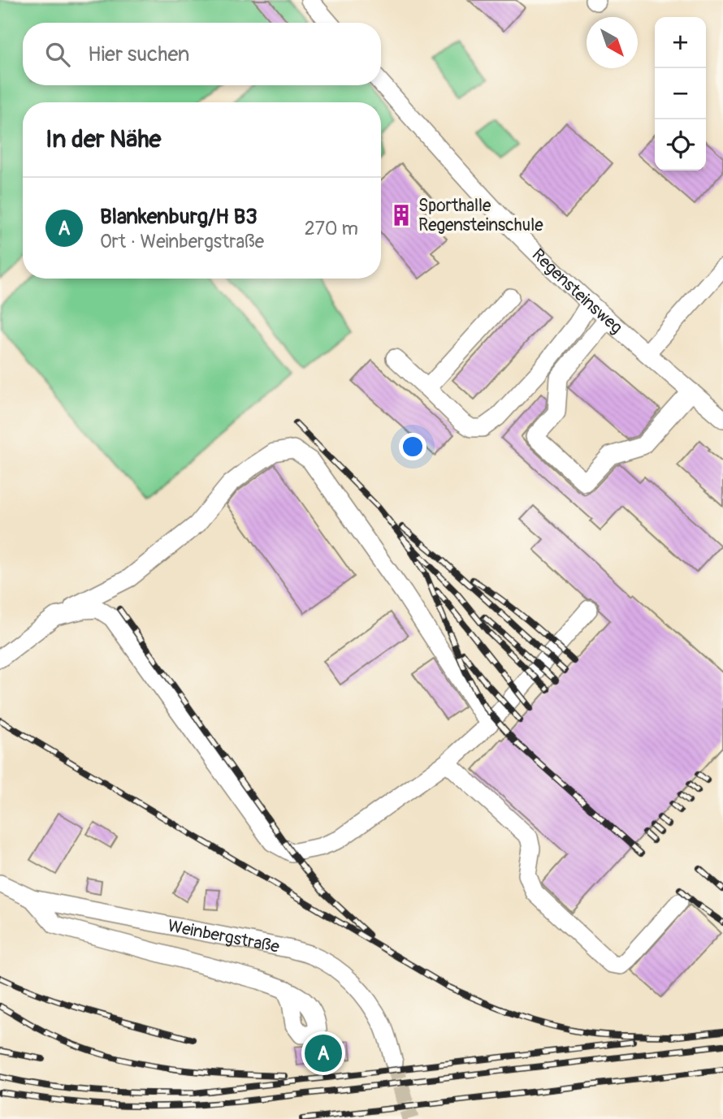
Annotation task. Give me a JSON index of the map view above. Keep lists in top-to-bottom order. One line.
{"streets":{"street":["Regensteinsweg","Weinbergstraße"]},"places":{"building":["Sporthalle Regensteinschule"]},"north":"bottom right","page":{"map_buttons":["+","−"],"search":"Hier suchen","heading":"In der Nähe","list":[{"mark":"A","name":"Blankenburg/H B3","note":"Ort · Weinbergstraße","value":"270 m"}],"pins":"A"}}
